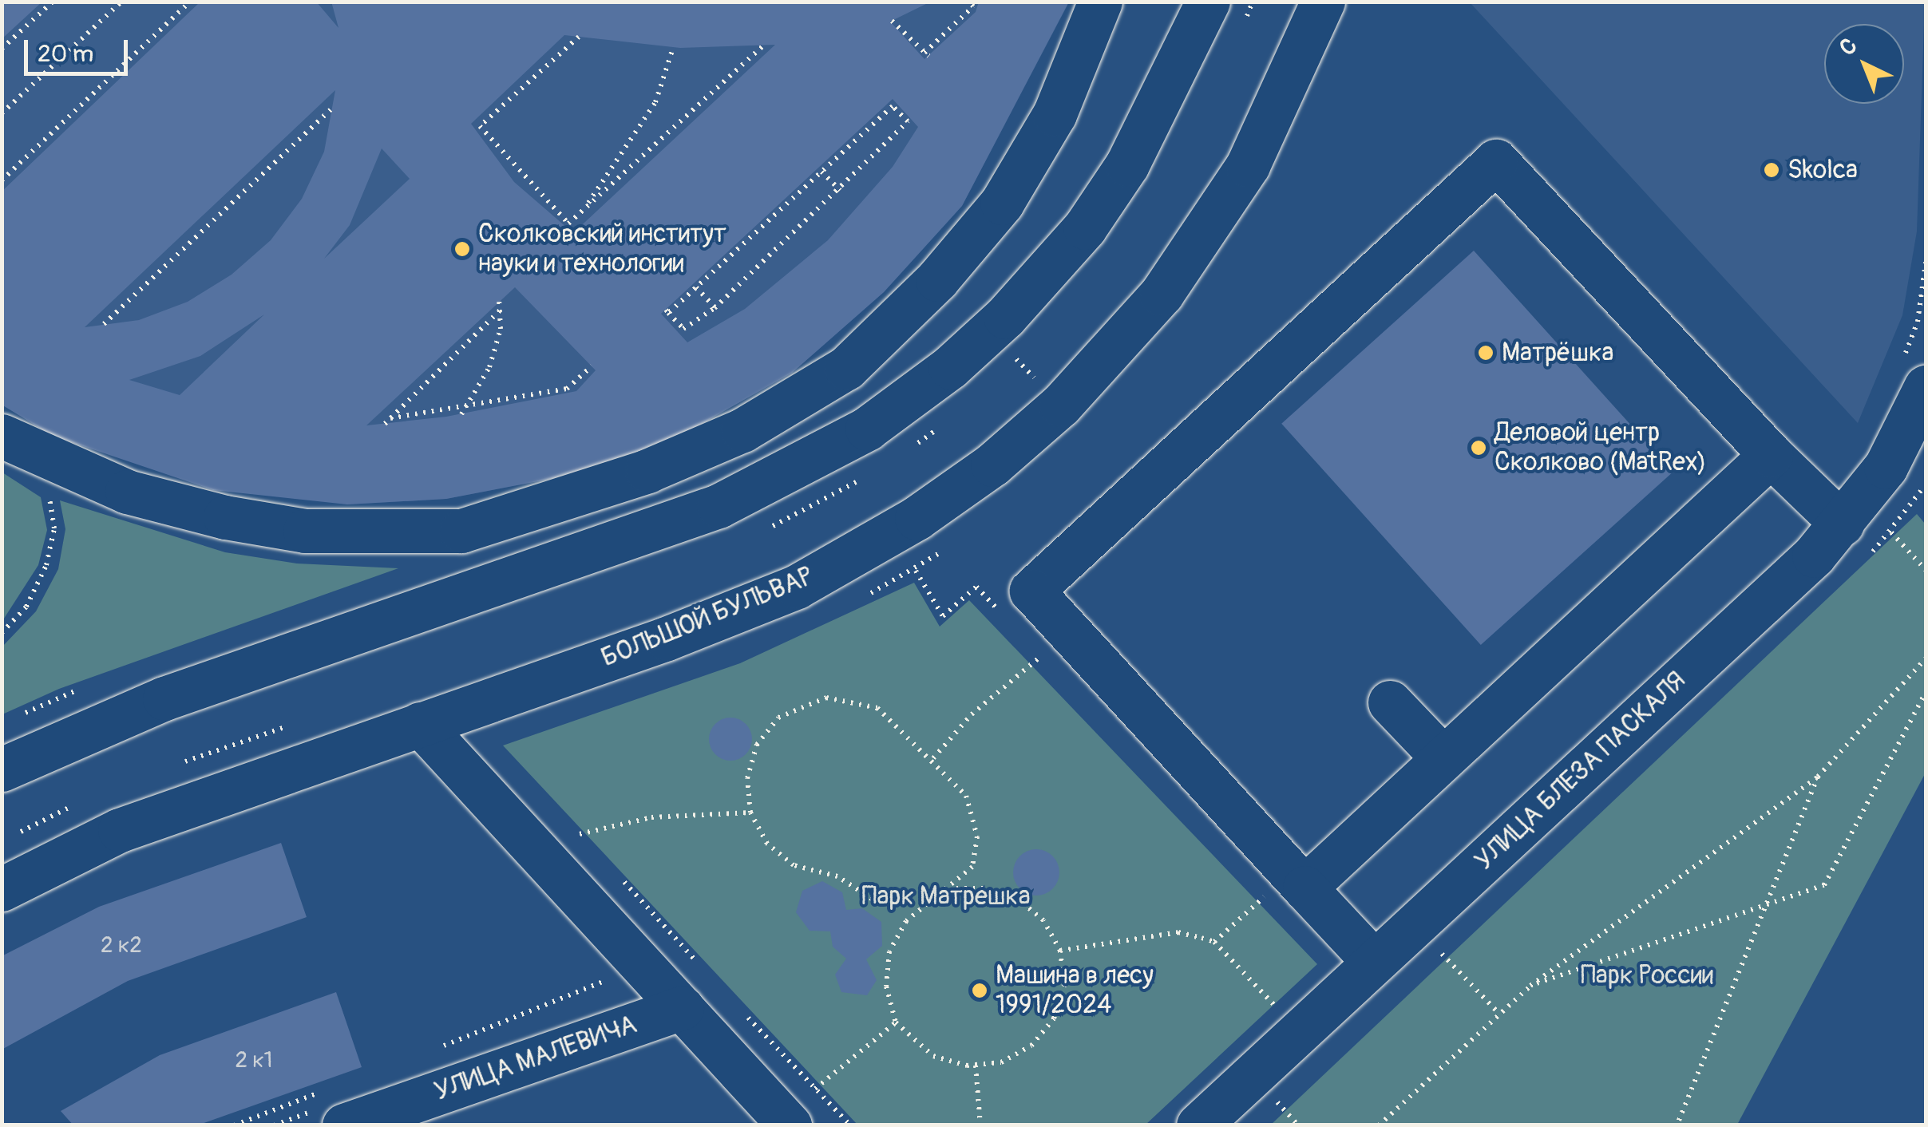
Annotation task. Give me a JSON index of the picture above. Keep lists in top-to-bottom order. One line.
{"streets":{"street":["БОЛЬШОЙ БУЛЬВАР","УЛИЦА БЛЕЗА ПАСКАЛЯ","УЛИЦА МАЛЕВИЧА"]},"parks":["Парк Матрешка","Парк России"],"places":["Skolca","Сколковский институт науки и технологии","Матрёшка","Деловой центр Сколково (MatRex)","Машина в лесу 1991/2024"],"house_numbers":["2 к2","2 к1"],"scale_bar":"20 m","north":"top left"}
